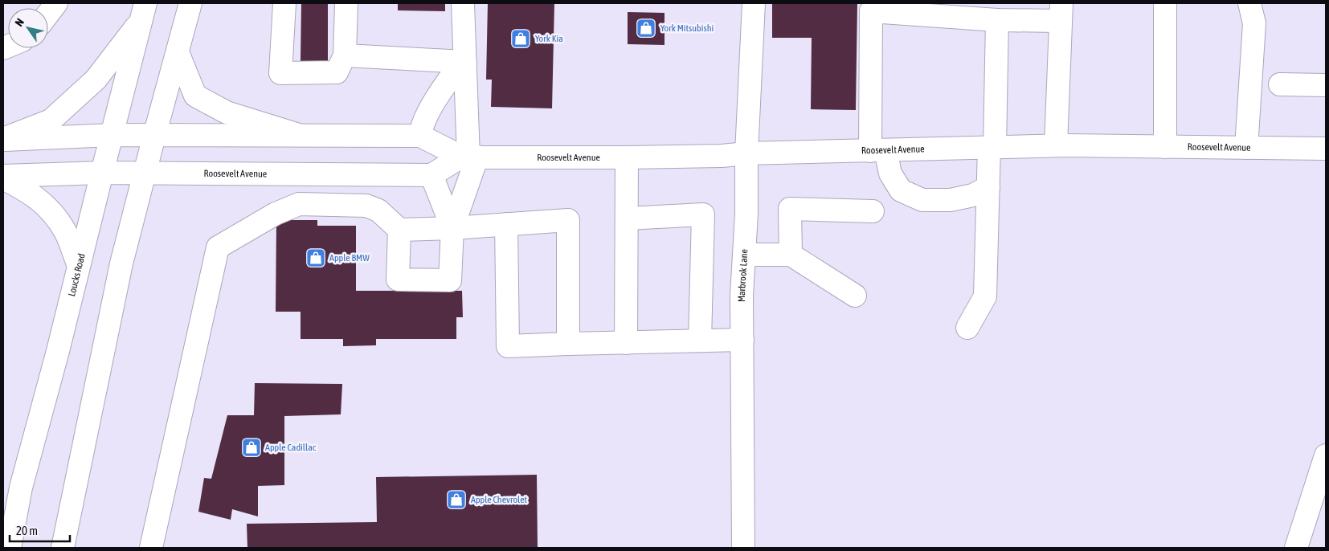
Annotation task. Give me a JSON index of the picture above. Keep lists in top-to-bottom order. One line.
{"streets":{"main road":["Roosevelt Avenue","Loucks Road","Marbrook Lane"]},"crossings":[["Roosevelt Avenue","Loucks Road"],["Roosevelt Avenue","Marbrook Lane"]],"places":{"shop":["York Mitsubishi","York Kia","Apple BMW","Apple Cadillac","Apple Chevrolet"]},"scale_bar":"20 m","north":"top left"}
